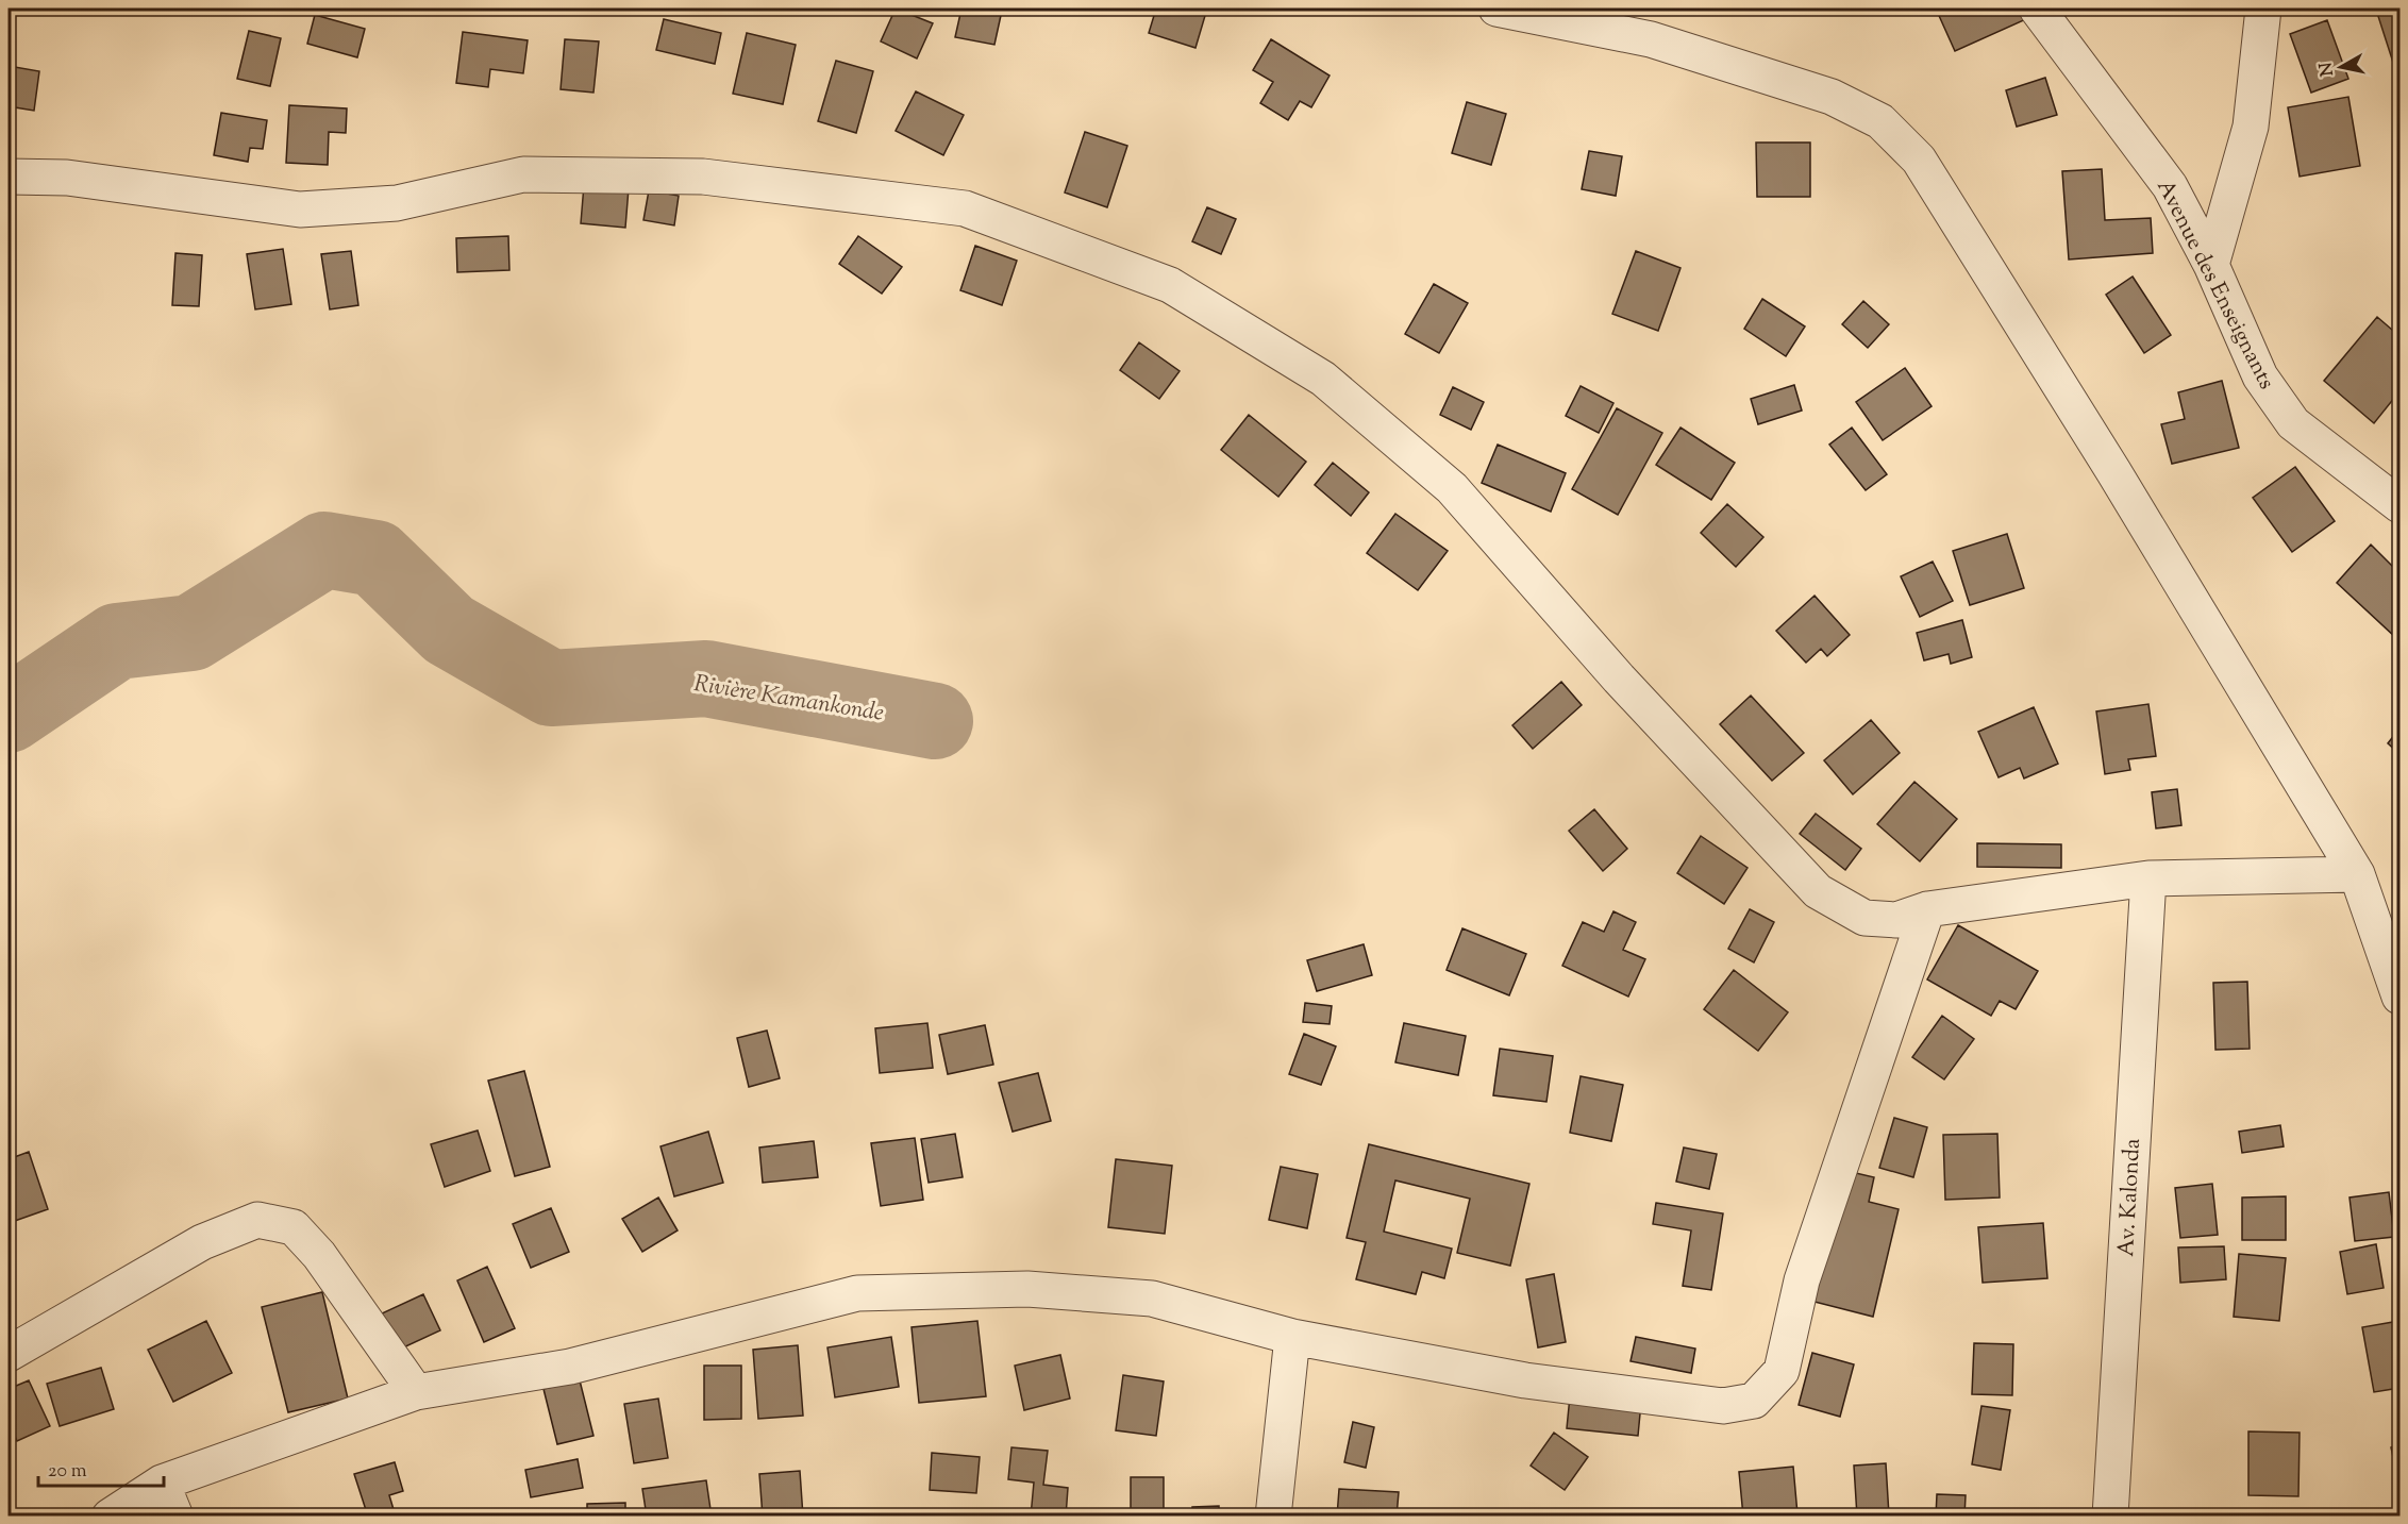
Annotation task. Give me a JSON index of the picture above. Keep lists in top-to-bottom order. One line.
{"streets":{"street":["Avenue des Enseignants","Av. Kalonda"]},"water":["Rivière Kamankonde"],"scale_bar":"20 m","north":"left"}
